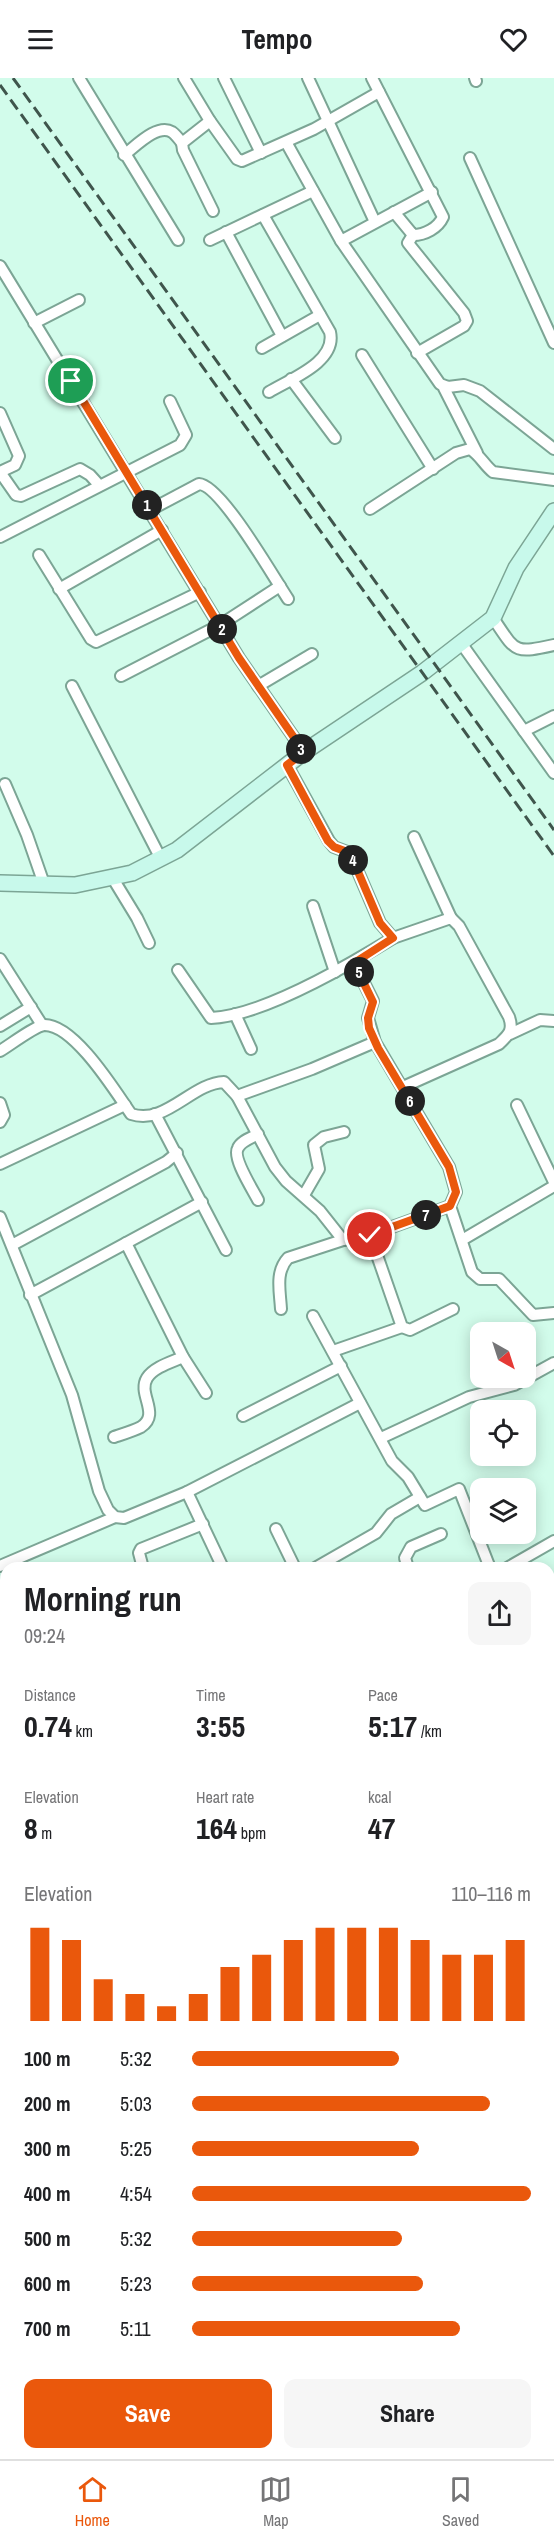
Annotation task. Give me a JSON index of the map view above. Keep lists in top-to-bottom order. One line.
{"north":"bottom right","page":{"header":"Tempo","pins":["1","2","3","4","5","6","7"],"heading":["Morning run","09:24"],"stats":[["Distance","0.74 km"],["Time","3:55"],["Pace","5:17 /km"],["Elevation","8 m"],["Heart rate","164 bpm"],["kcal","47"]],"chart":["Elevation","110–116 m"],"list":[{"name":"100 m","note":"5:32"},{"name":"200 m","note":"5:03"},{"name":"300 m","note":"5:25"},{"name":"400 m","note":"4:54"},{"name":"500 m","note":"5:32"},{"name":"600 m","note":"5:23"},{"name":"700 m","note":"5:11"}],"buttons":["Save","Share"],"tabs":["Home","Map","Saved"]}}
